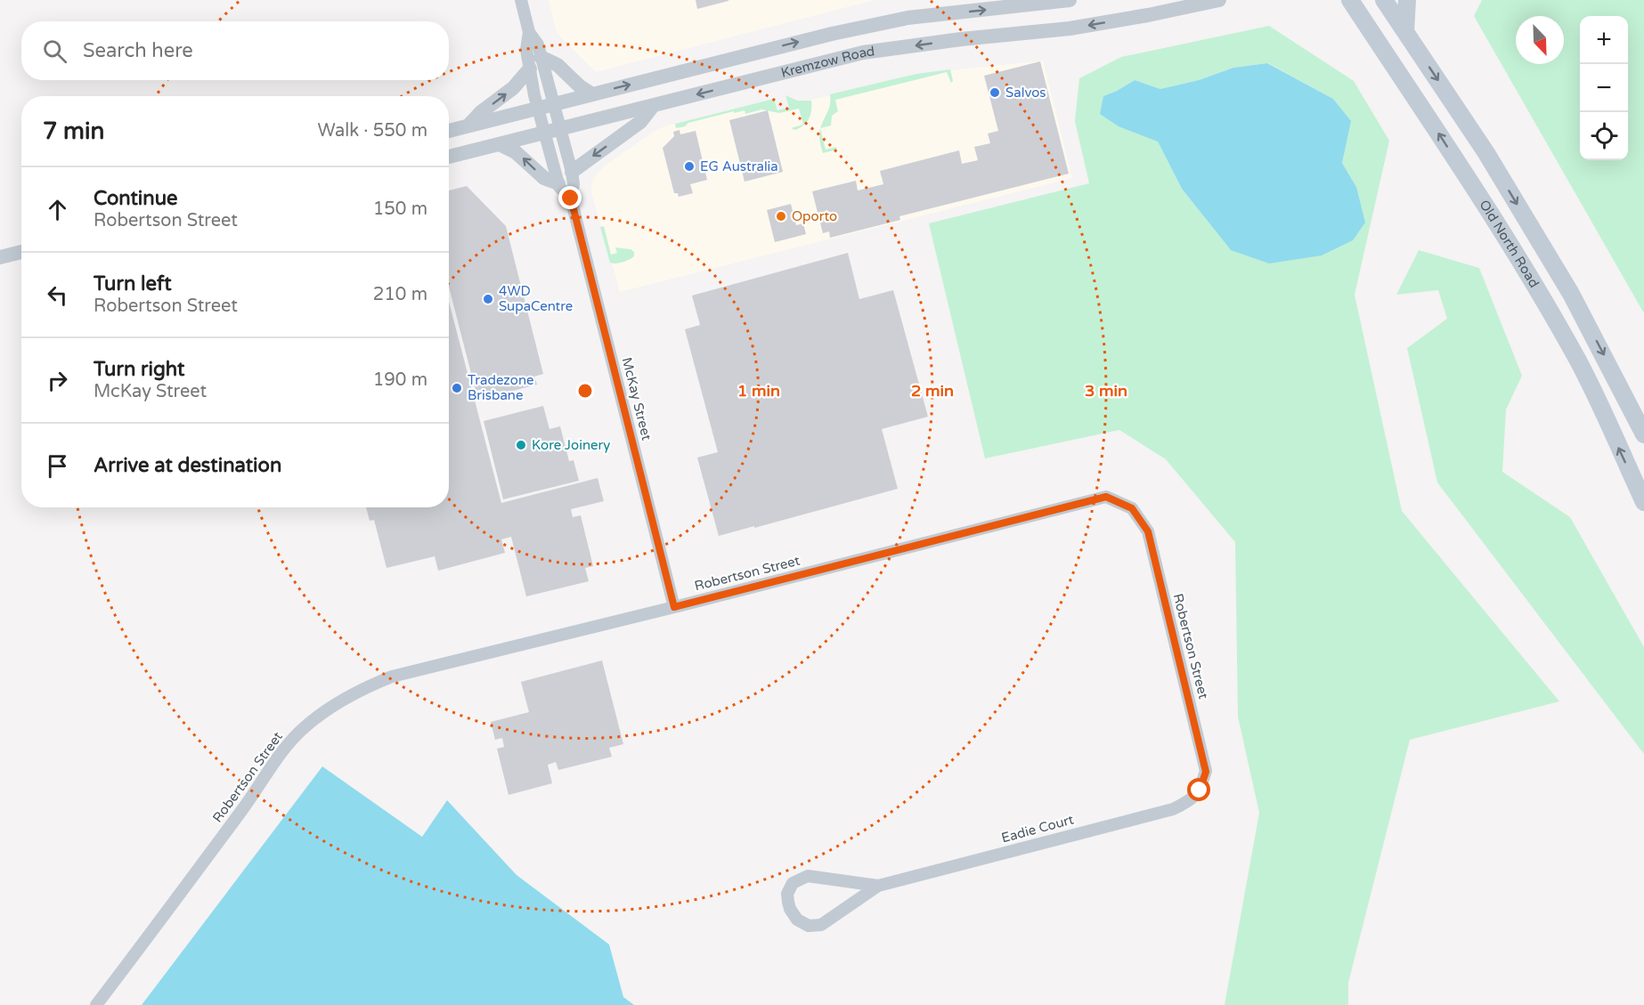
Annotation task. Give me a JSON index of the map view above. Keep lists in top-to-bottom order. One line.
{"streets":{"main road":["Old North Road"],"street":["Kremzow Road","McKay Street","Robertson Street","Eadie Court"]},"crossings":[["Kremzow Road","McKay Street"],["McKay Street","Robertson Street"],["Robertson Street","Eadie Court"]],"places":["Salvos","EG Australia","Oporto","4WD SupaCentre","Tradezone Brisbane","Kore Joinery"],"north":"bottom right","page":{"map_buttons":["+","−"],"search":"Search here","heading":["7 min","Walk · 550 m"],"list":[["Continue","Robertson Street","150 m"],["Turn left","Robertson Street","210 m"],["Turn right","McKay Street","190 m"],"Arrive at destination"]},"rings":["1 min","2 min","3 min"]}
